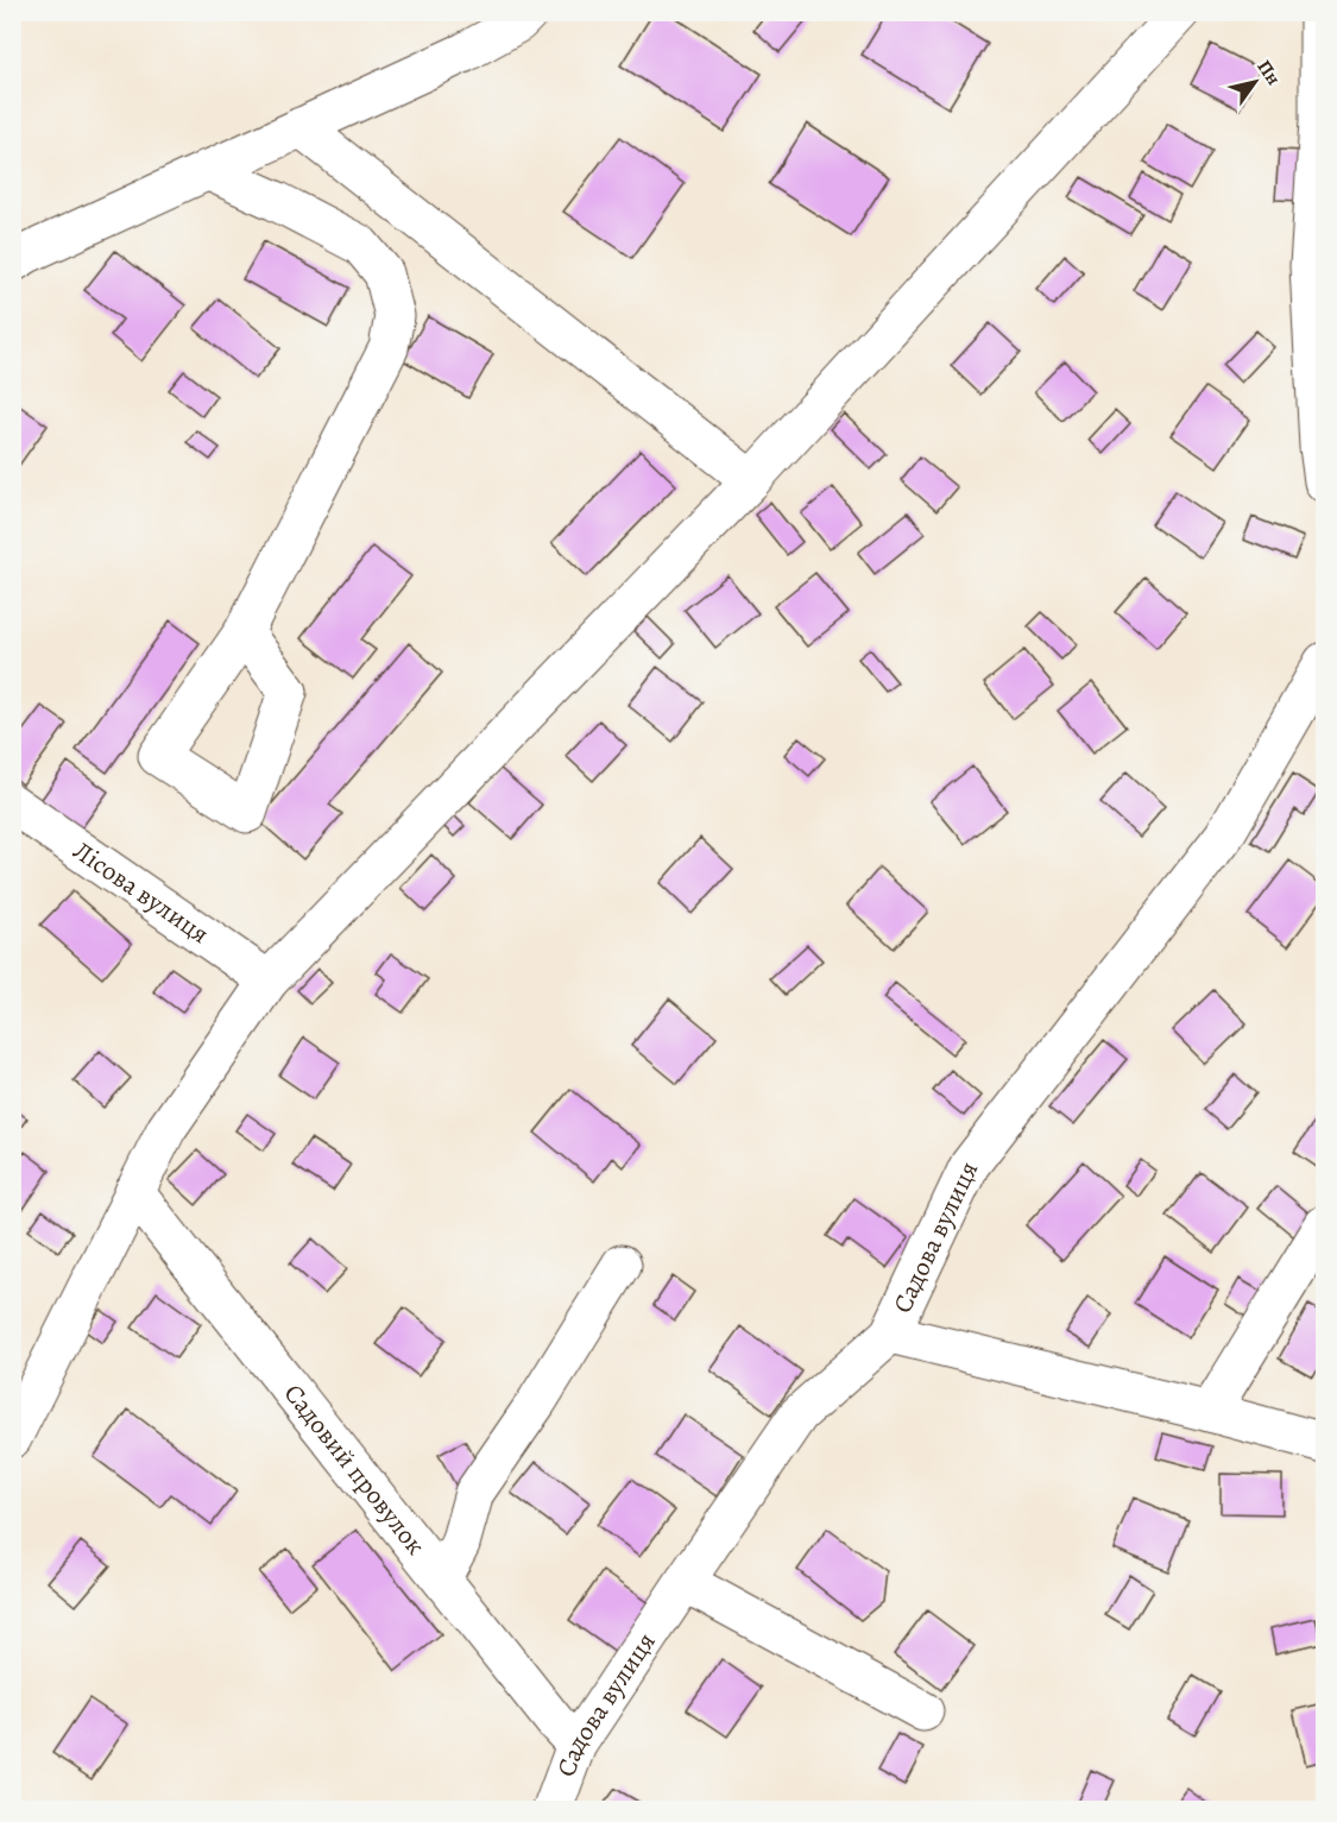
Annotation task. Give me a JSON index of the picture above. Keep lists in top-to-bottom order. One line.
{"streets":{"street":["Лісова вулиця","Садова вулиця","Садовий провулок"]},"crossings":[["Садова вулиця","Садовий провулок"]],"north":"top right"}
